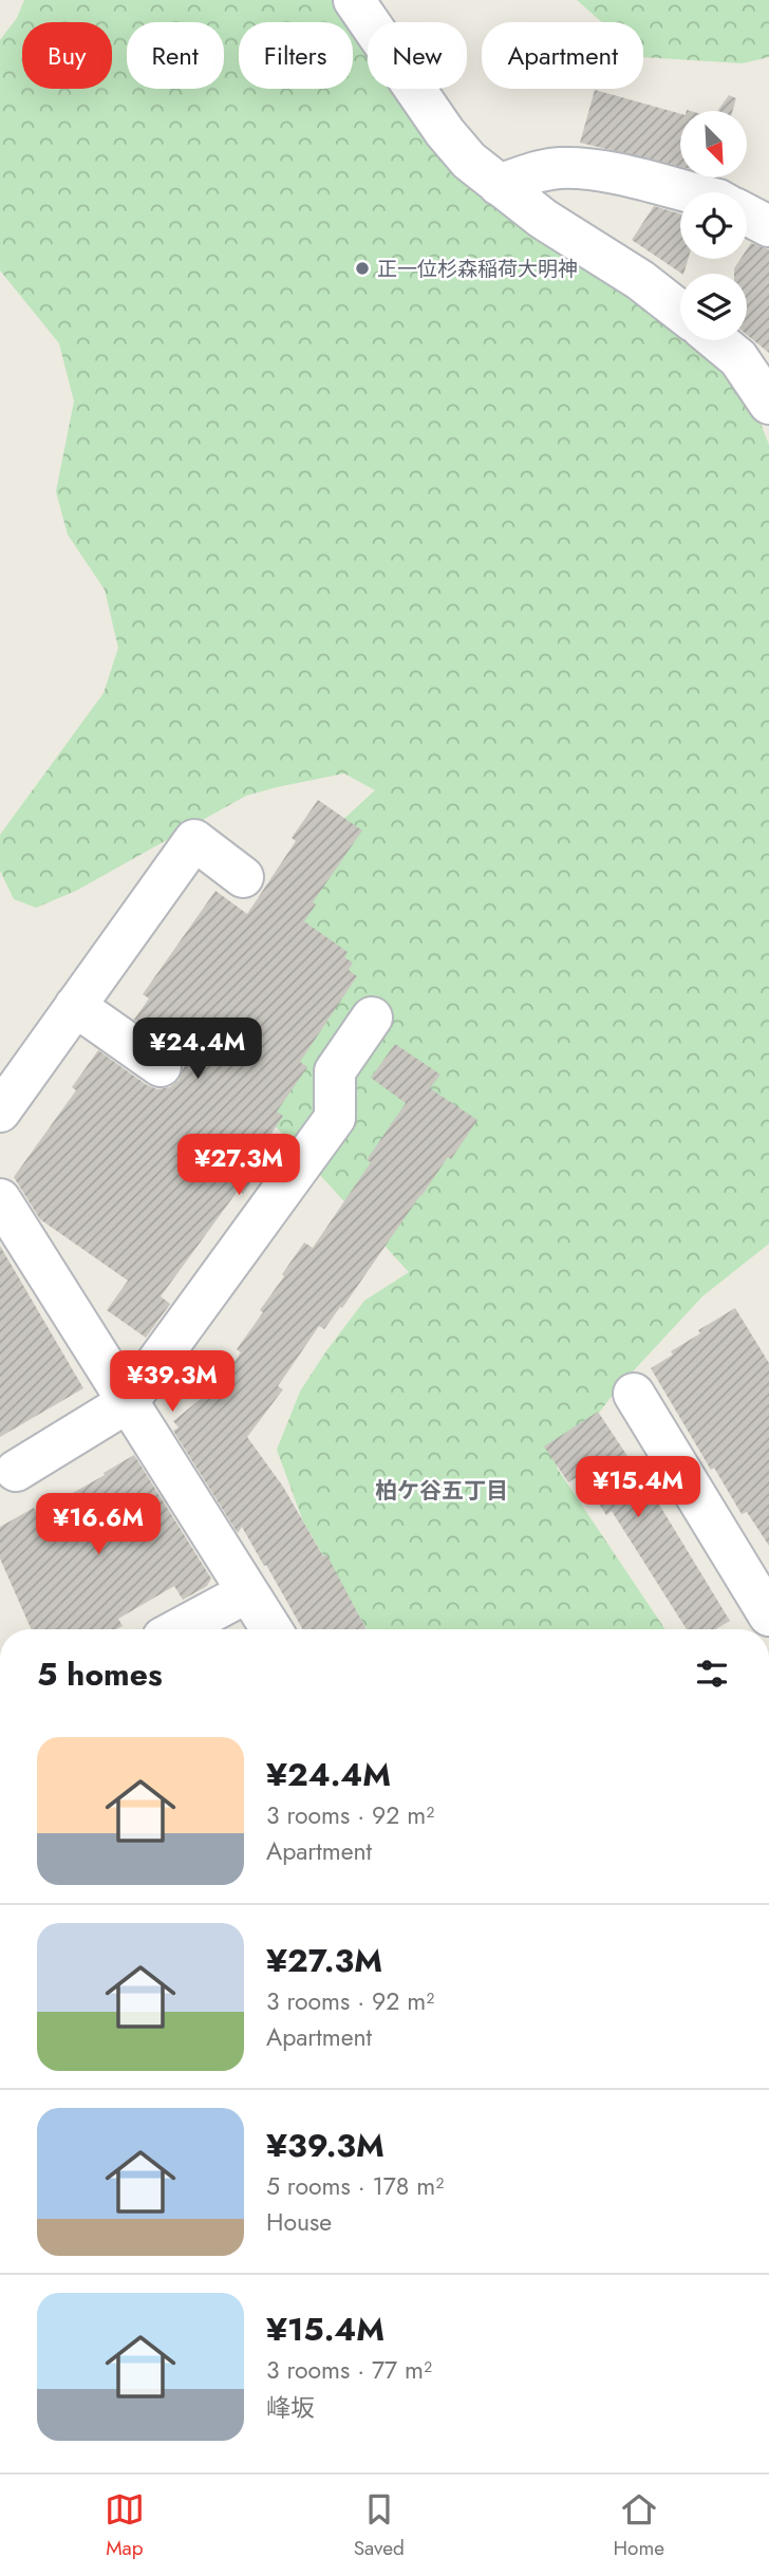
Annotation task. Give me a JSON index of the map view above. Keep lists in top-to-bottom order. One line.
{"districts":["柏ケ谷五丁目"],"places":["正一位杉森稲荷大明神"],"north":"bottom right","page":{"chip":["Buy","Rent","Filters","New","Apartment"],"price":["¥24.4M","¥27.3M","¥39.3M","¥15.4M","¥16.6M"],"heading":"5 homes","list":[{"name":"¥24.4M","note":"3 rooms · 92 m² · Apartment"},{"name":"¥27.3M","note":"3 rooms · 92 m² · Apartment"},{"name":"¥39.3M","note":"5 rooms · 178 m² · House"},{"name":"¥15.4M","note":"3 rooms · 77 m² · 峰坂"}],"tabs":["Map","Saved","Home"]}}
